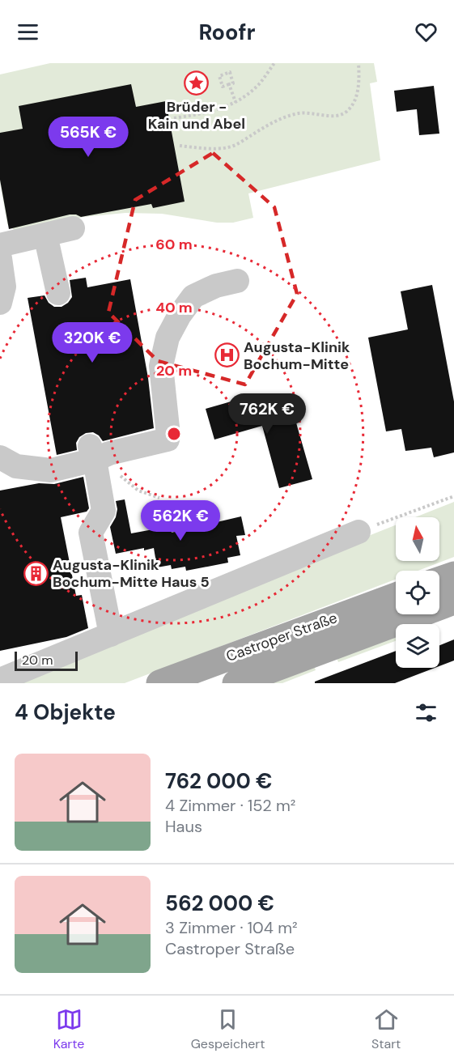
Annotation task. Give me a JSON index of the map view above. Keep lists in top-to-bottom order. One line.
{"streets":{"main road":["Castroper Straße"]},"places":{"place":["Brüder - Kain und Abel"],"hospital":["Augusta-Klinik Bochum-Mitte"],"building":["Augusta-Klinik Bochum-Mitte Haus 5"]},"scale_bar":"20 m","north":"top","page":{"header":"Roofr","price":["565K €","320K €","762K €","562K €"],"scale":"20 m","heading":"4 Objekte","list":[{"name":"762 000 €","note":"4 Zimmer · 152 m² · Haus"},{"name":"562 000 €","note":"3 Zimmer · 104 m² · Castroper Straße"}],"tabs":["Karte","Gespeichert","Start"]},"rings":["60 m","40 m","20 m"]}
